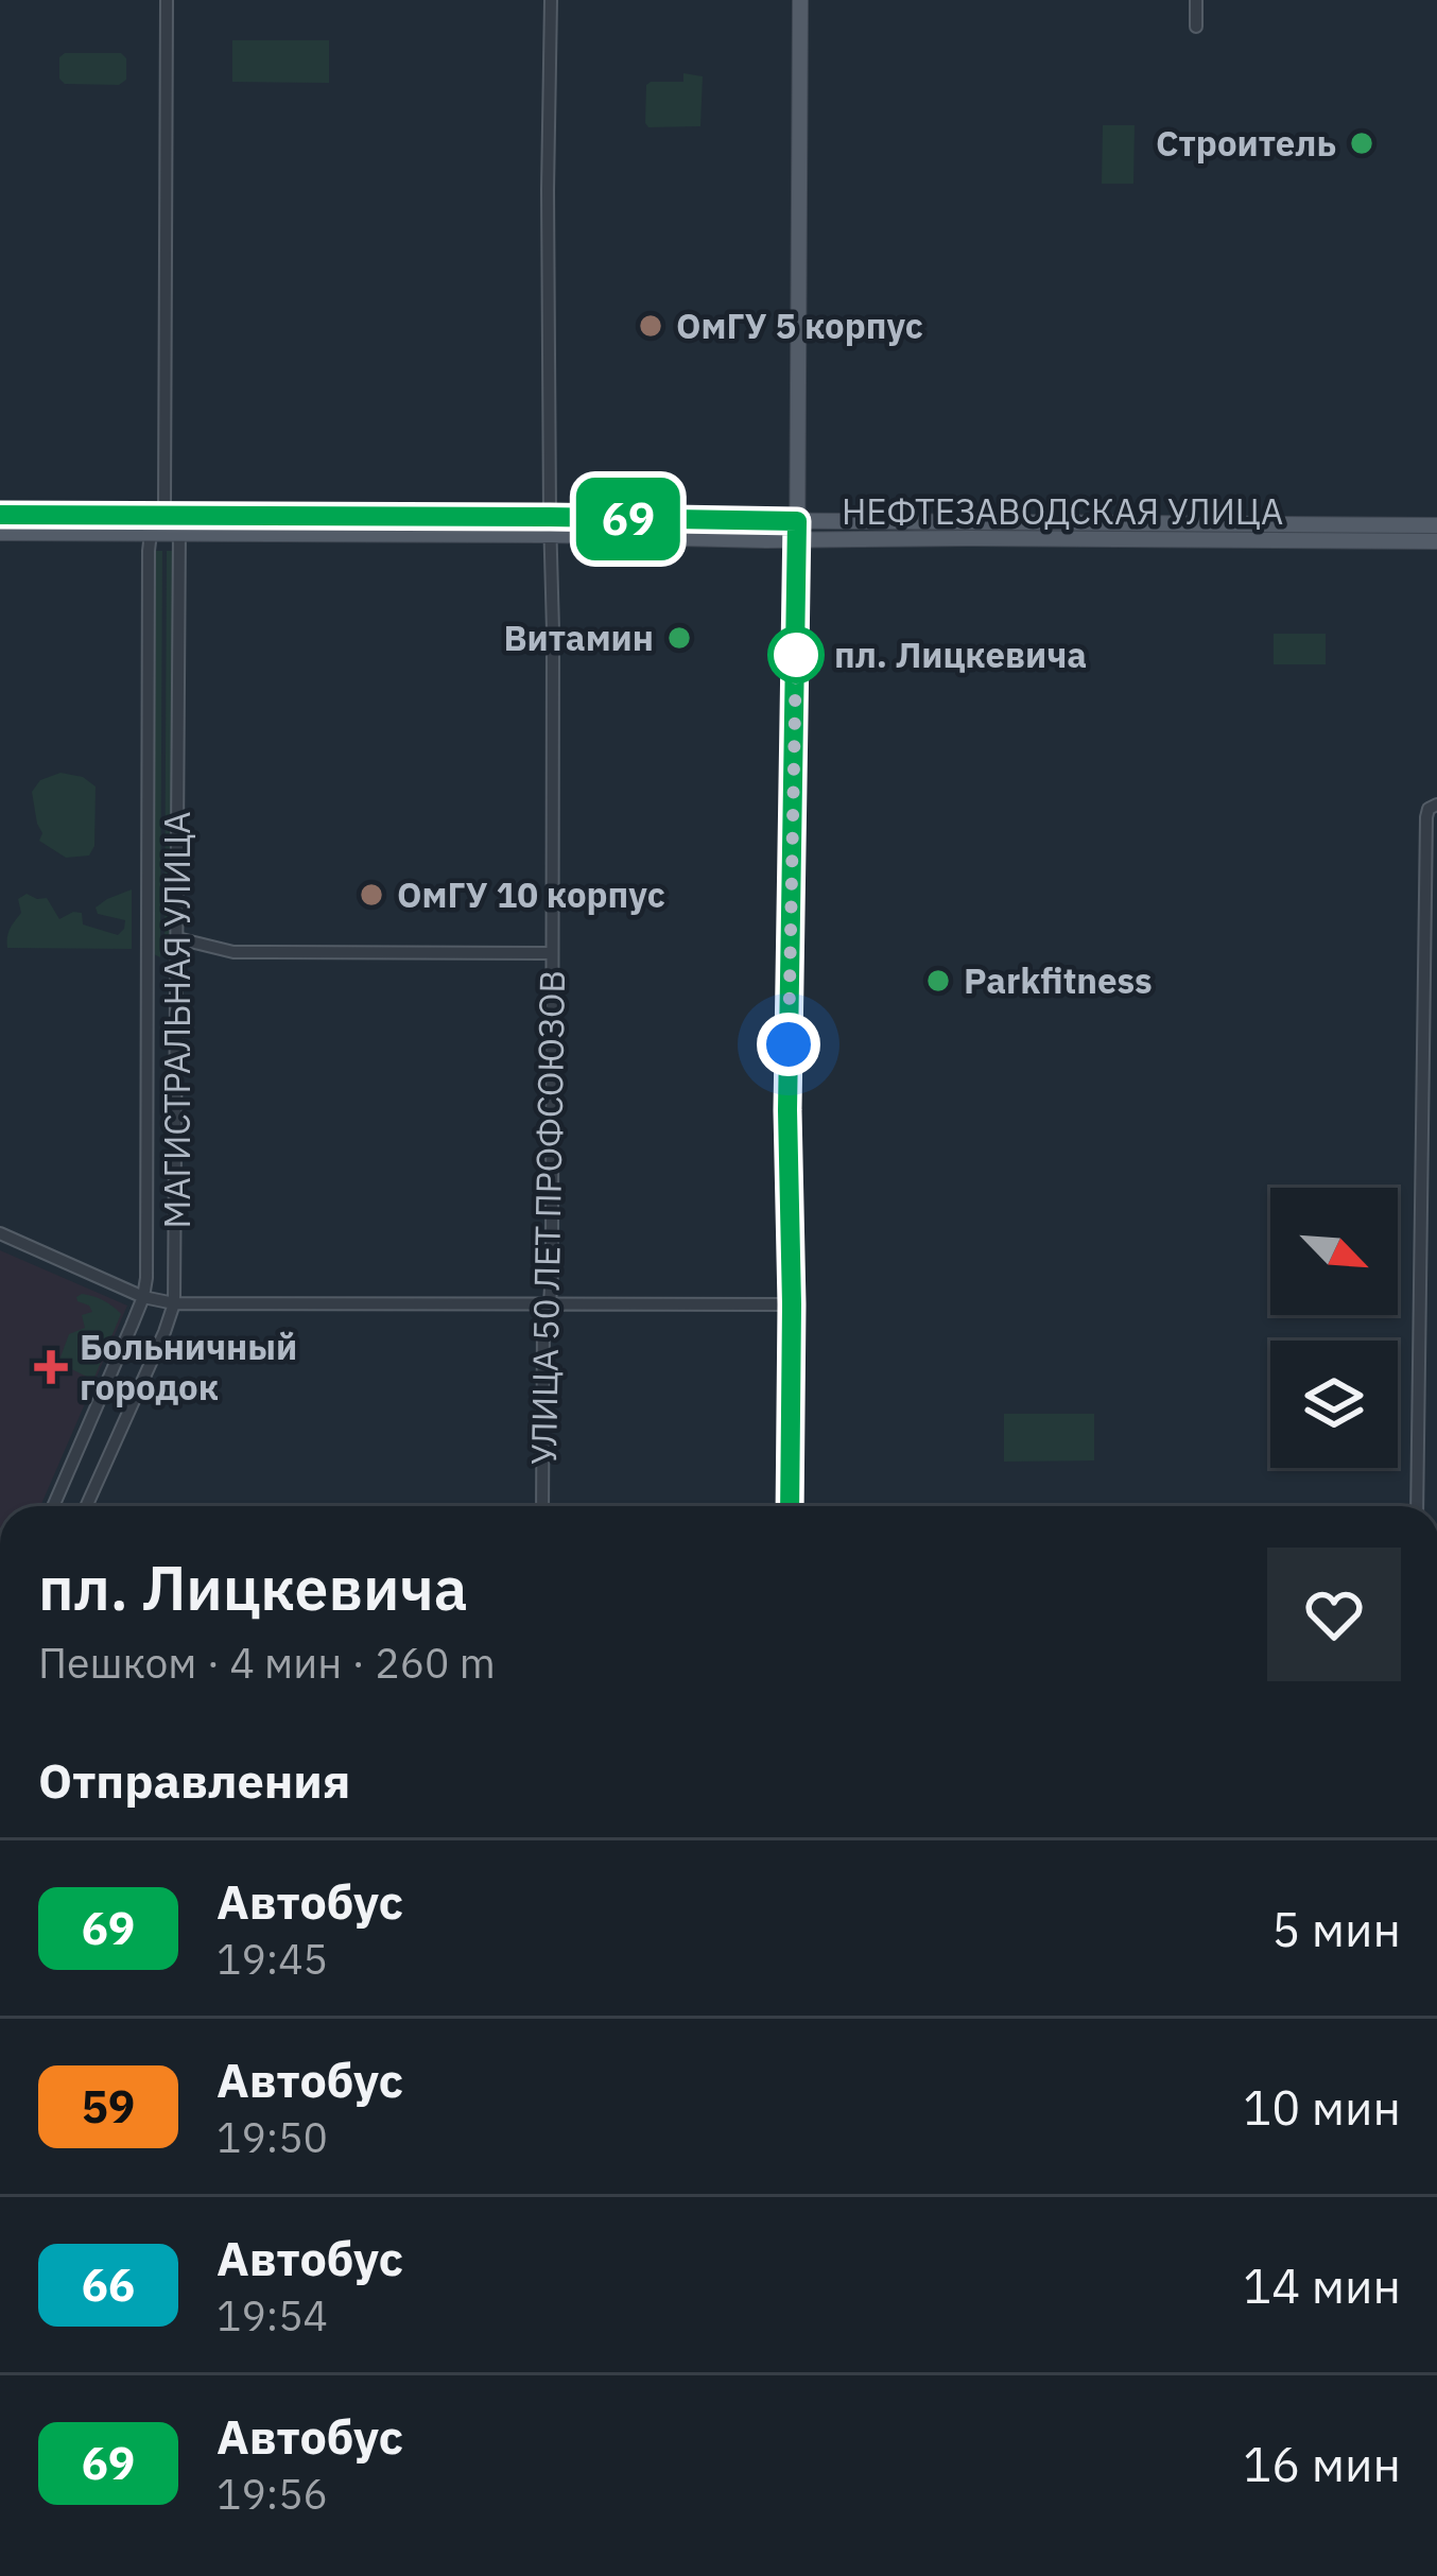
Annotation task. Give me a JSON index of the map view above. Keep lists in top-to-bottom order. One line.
{"streets":{"main road":["НЕФТЕЗАВОДСКАЯ УЛИЦА"],"street":["МАГИСТРАЛЬНАЯ УЛИЦА","УЛИЦА 50 ЛЕТ ПРОФСОЮЗОВ"]},"crossings":[["НЕФТЕЗАВОДСКАЯ УЛИЦА","МАГИСТРАЛЬНАЯ УЛИЦА"],["НЕФТЕЗАВОДСКАЯ УЛИЦА","УЛИЦА 50 ЛЕТ ПРОФСОЮЗОВ"]],"places":{"other":["Строитель","ОмГУ 5 корпус","Витамин","пл. Лицкевича","ОмГУ 10 корпус","Parkfitness"],"health":["Больничный городок"]},"lines":["bus line 69"],"north":"bottom right","page":{"on_map":"69","heading":[["пл. Лицкевича","Пешком · 4 мин · 260 m"],"Отправления"],"list":[{"mark":"69","name":"Автобус","note":"19:45","value":"5 мин"},{"mark":"59","name":"Автобус","note":"19:50","value":"10 мин"},{"mark":"66","name":"Автобус","note":"19:54","value":"14 мин"},{"mark":"69","name":"Автобус","note":"19:56","value":"16 мин"}]}}
